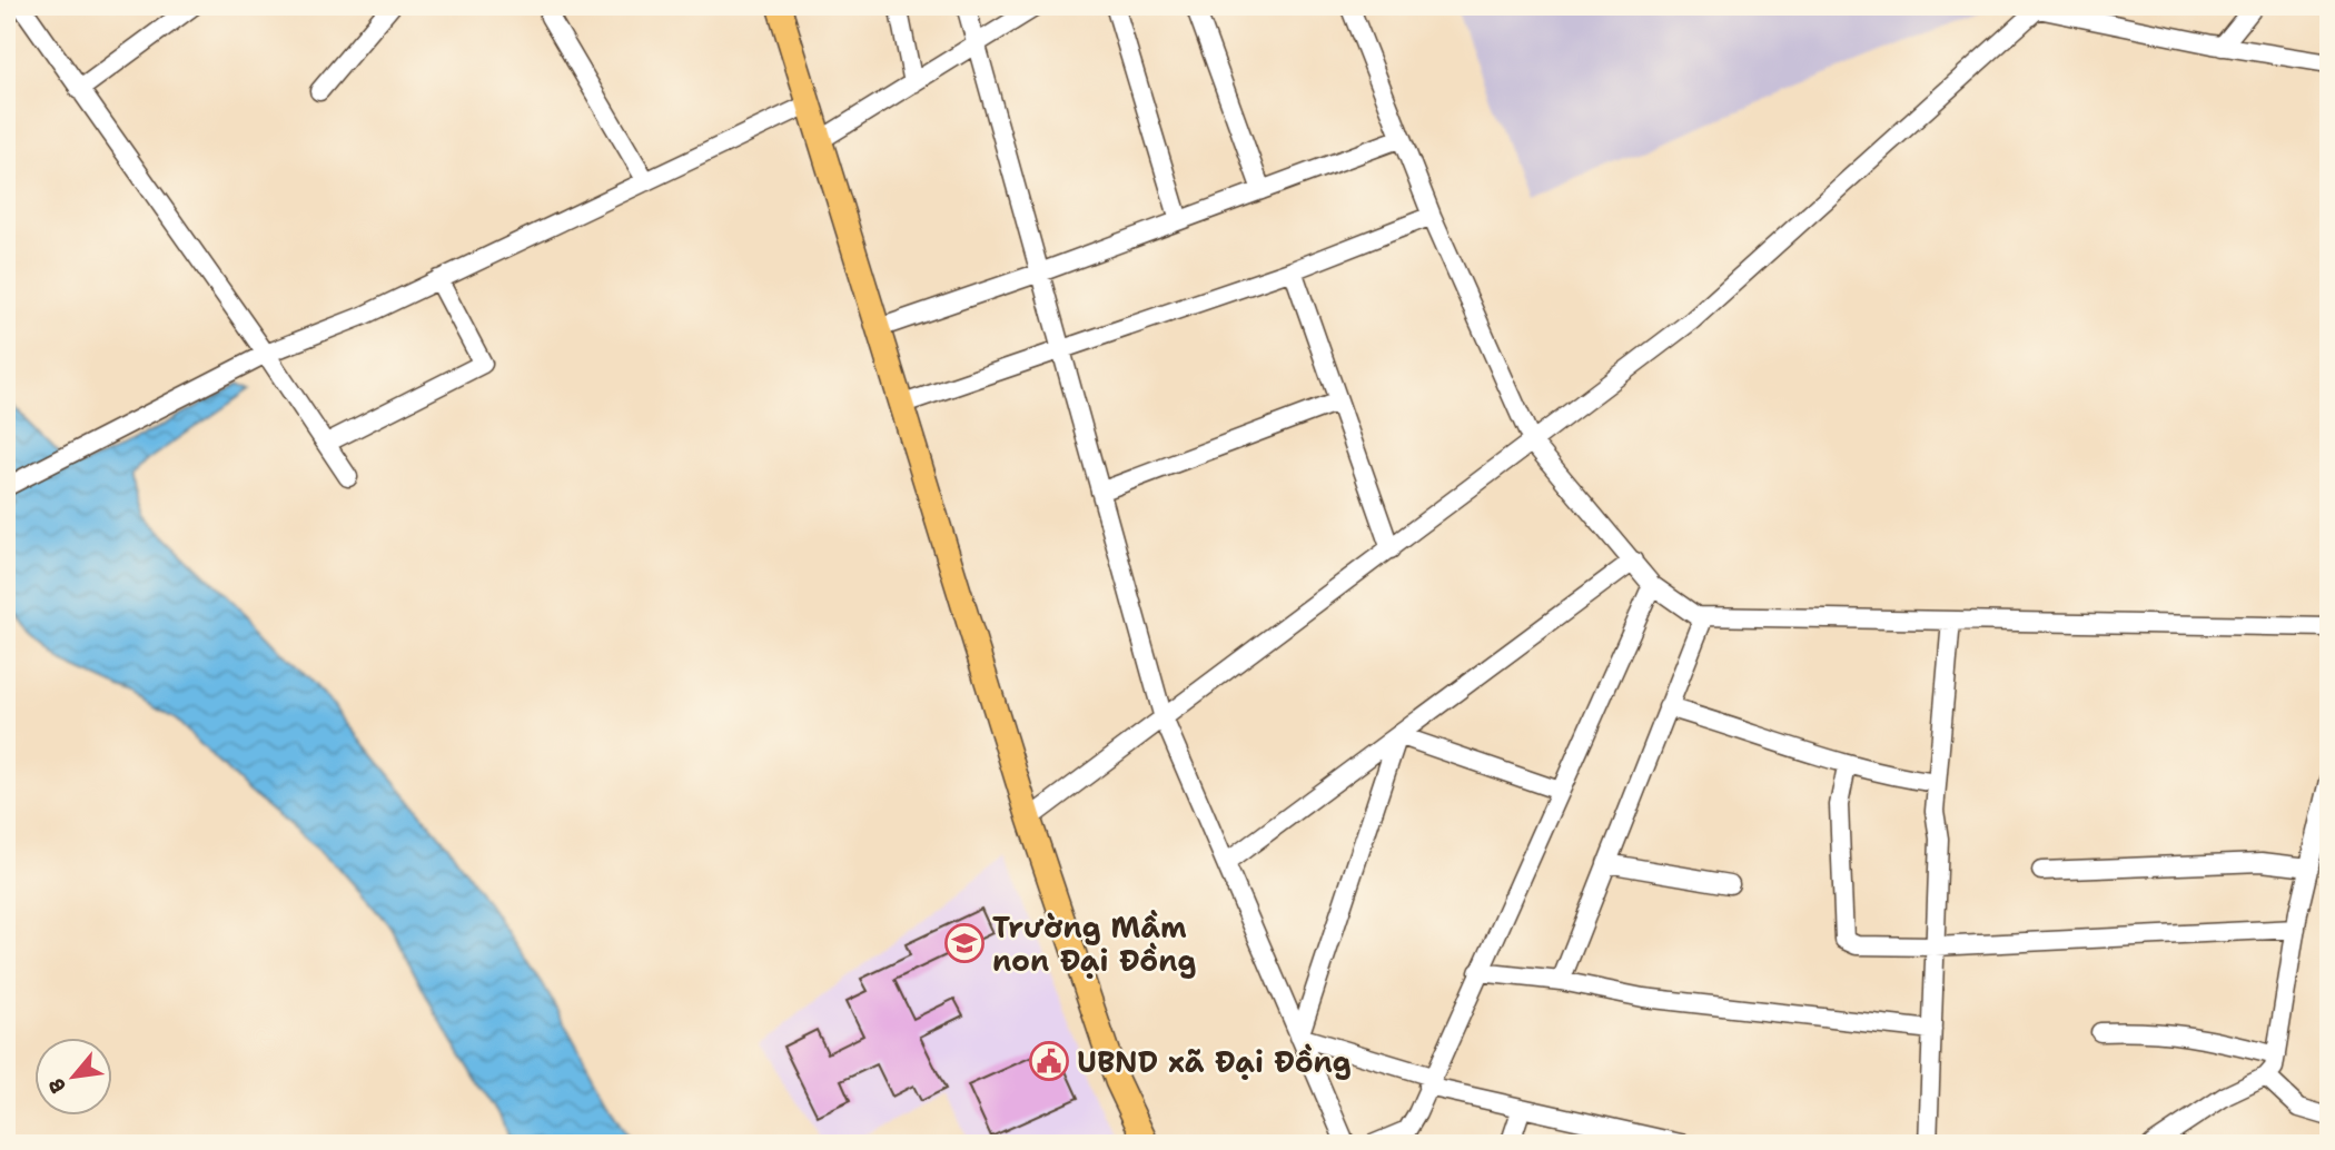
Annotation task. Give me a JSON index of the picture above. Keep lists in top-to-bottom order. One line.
{"places":{"school or university":["Trường Mầm non Đại Đồng"],"public building":["UBND xã Đại Đồng"]},"north":"bottom left"}
